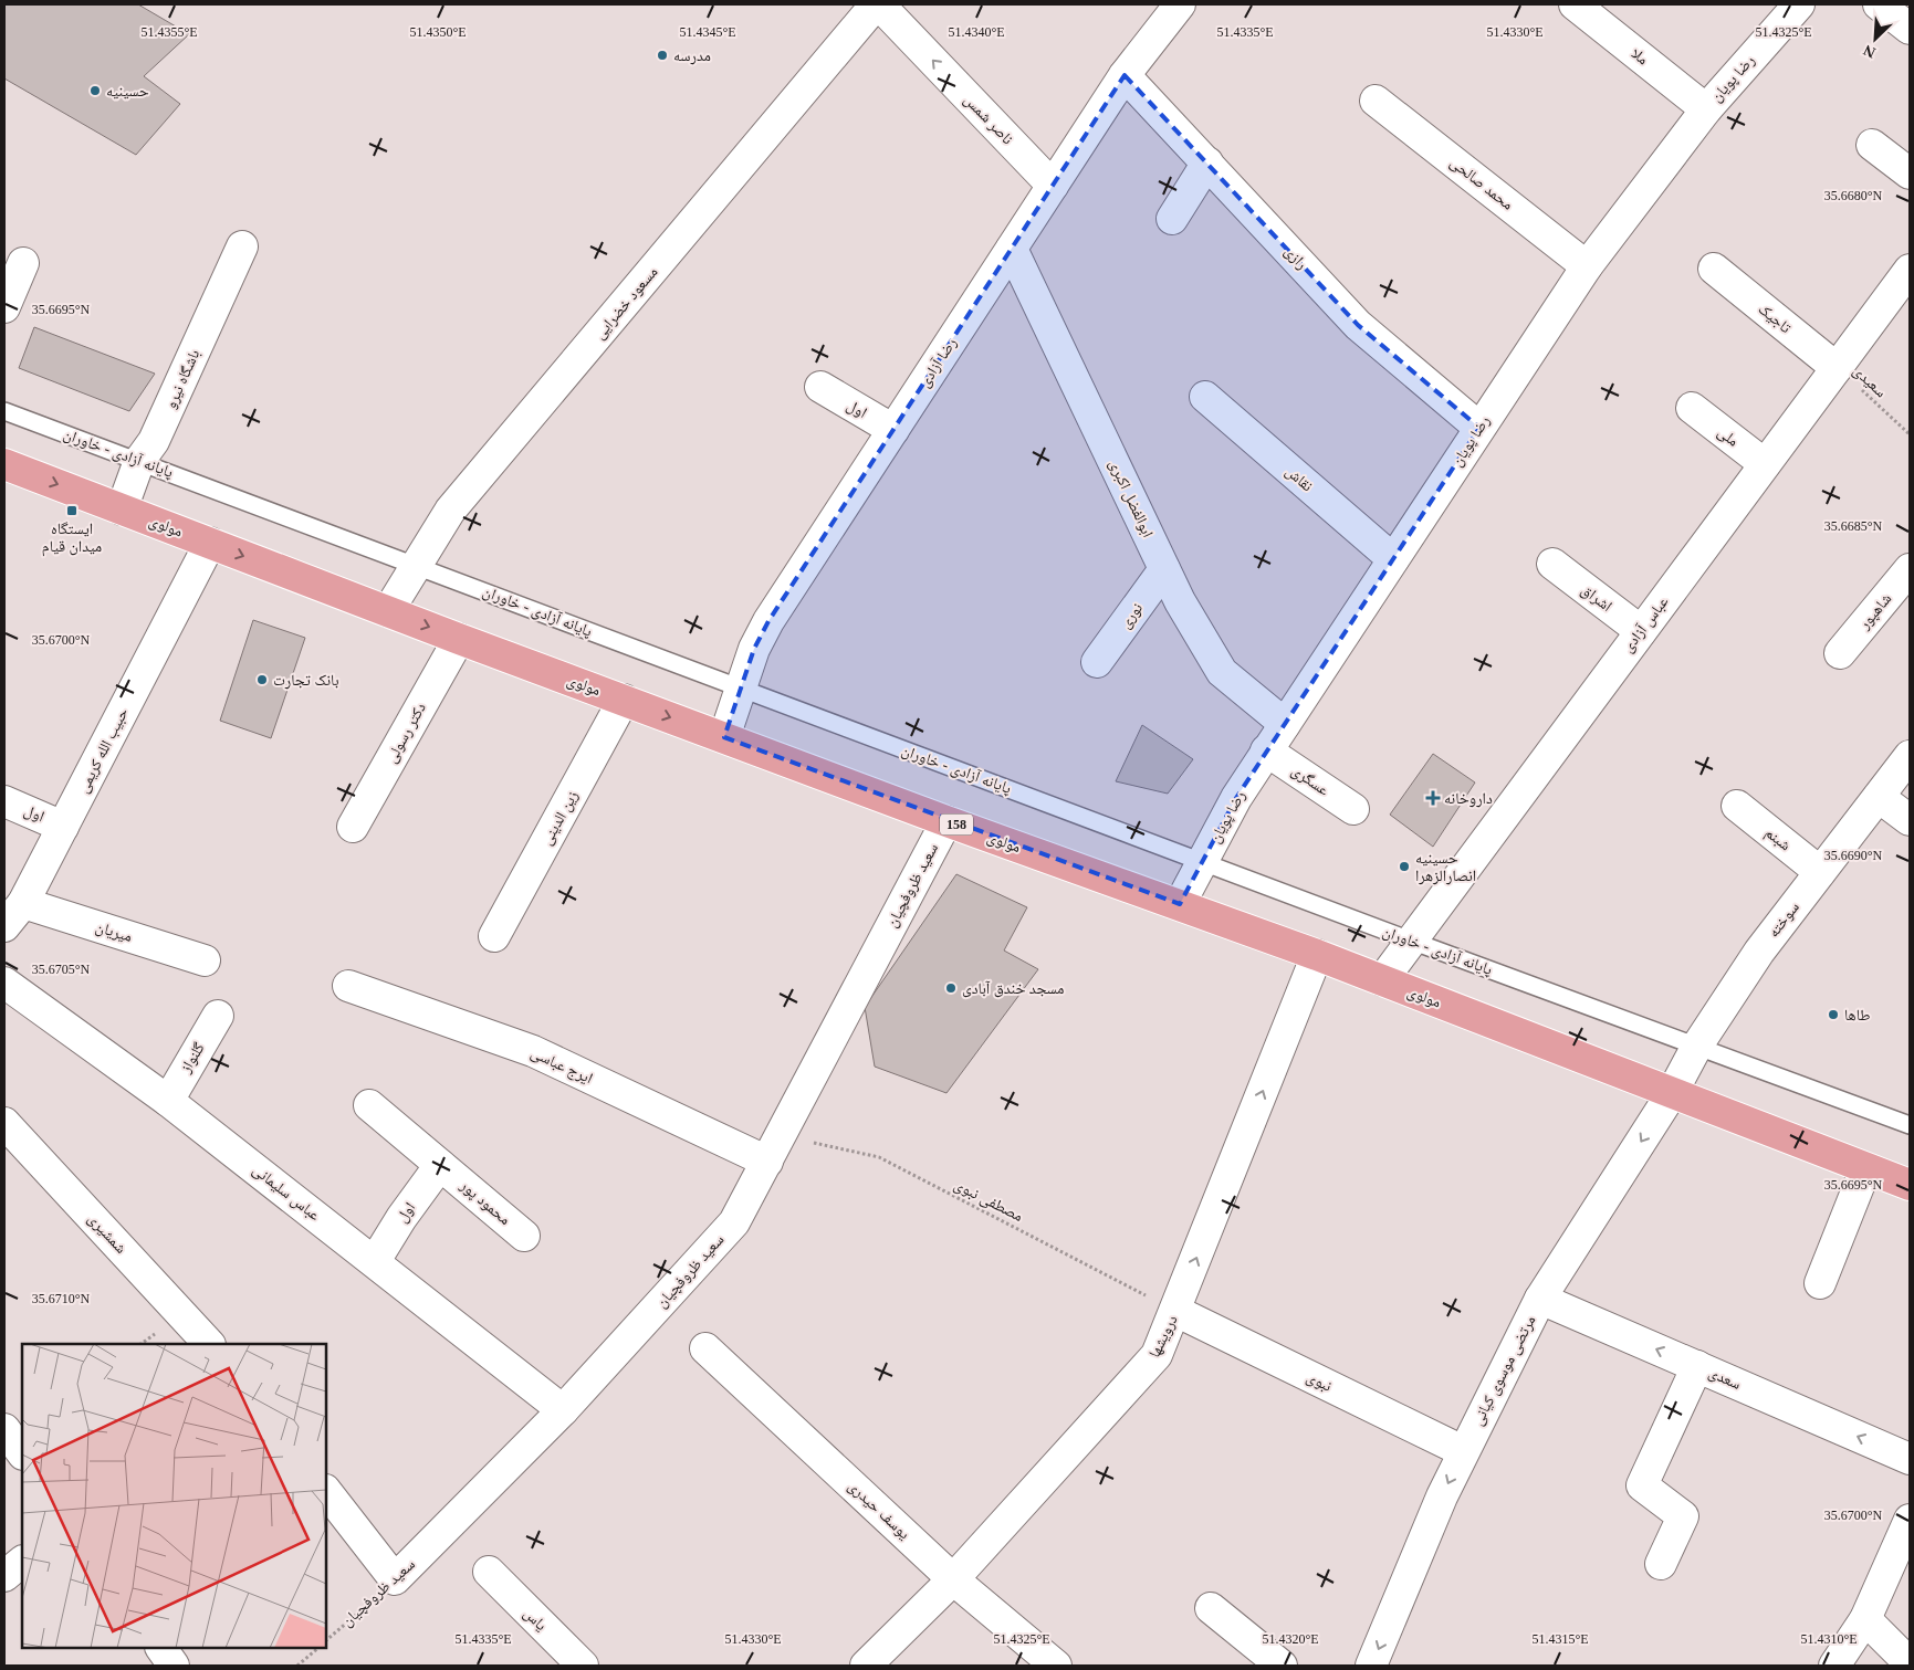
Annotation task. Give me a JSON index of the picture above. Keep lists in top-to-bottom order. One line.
{"streets":{"main road":["مولوی","158"],"street":["ملا","رضا پویان","ناصر شمس","محمد صالحی","رازی","مسعود خضرایی","تاجیک","رضا آزادی","باشگاه نیرو","اول","ملی","نقاش","ابوالفضل اکبری","اشراق","شاهپور","نوری","عباس آزادی","دکتر رسولی","حبیب الله کریمی","عسگری","زین الدینی","شبنم","سعید ظروفچیان","سوخته","میریان","گلنواز","ایرج عباسی","عباس سلیمانی","محمود پور","شمشیری","درویشها","مرتضی موسوی کیانی","سعدی","نبوی","یوسف حیدری","یاس"],"lane":["پایانه آزادی - خاوران"],"path":["سعیدی","مصطفی نبوی"]},"crossings":[["ملا","رضا پویان"],["رضا پویان","محمد صالحی"],["رضا پویان","رازی"],["رضا پویان","پایانه آزادی - خاوران"],["رضا پویان","نقاش"],["رضا پویان","ابوالفضل اکبری"],["رضا پویان","مولوی"],["رضا پویان","عسگری"],["ناصر شمس","مسعود خضرایی"],["ناصر شمس","رضا آزادی"],["رازی","رضا آزادی"],["مسعود خضرایی","پایانه آزادی - خاوران"],["مسعود خضرایی","مولوی"],["تاجیک","سعیدی"],["تاجیک","عباس آزادی"],["رضا آزادی","اول"],["رضا آزادی","پایانه آزادی - خاوران"],["رضا آزادی","ابوالفضل اکبری"],["رضا آزادی","مولوی"],["باشگاه نیرو","پایانه آزادی - خاوران"],["باشگاه نیرو","مولوی"],["سعیدی","عباس آزادی"],["اول","حبیب الله کریمی"],["اول","عباس سلیمانی"],["اول","محمود پور"],["ملی","عباس آزادی"],["پایانه آزادی - خاوران","عباس آزادی"],["پایانه آزادی - خاوران","سوخته"],["ابوالفضل اکبری","نوری"],["مولوی","عباس آزادی"],["مولوی","دکتر رسولی"],["مولوی","حبیب الله کریمی"],["مولوی","زین الدینی"],["مولوی","سعید ظروفچیان"],["مولوی","سوخته"],["مولوی","درویشها"],["مولوی","مرتضی موسوی کیانی"],["اشراق","عباس آزادی"],["حبیب الله کریمی","میریان"],["شبنم","سوخته"],["سعید ظروفچیان","ایرج عباسی"],["سعید ظروفچیان","عباس سلیمانی"],["سعید ظروفچیان","مصطفی نبوی"],["سوخته","مرتضی موسوی کیانی"],["گلنواز","عباس سلیمانی"],["ایرج عباسی","مصطفی نبوی"],["مصطفی نبوی","درویشها"],["مصطفی نبوی","نبوی"],["درویشها","نبوی"],["درویشها","یوسف حیدری"],["مرتضی موسوی کیانی","سعدی"],["مرتضی موسوی کیانی","نبوی"]],"one_way":["ناصر شمس","درویشها","مرتضی موسوی کیانی","سعدی"],"places":{"other":["مدرسه","حسینیه","بانک تجارت","حسینیه انصارالزهرا","مسجد خندق آبادی","طاها"],"transit":["ایستگاه میدان قیام"],"health":["داروخانه"]},"north":"bottom left","coordinates":["51.4355°E","51.4350°E","51.4345°E","51.4340°E","51.4335°E","51.4330°E","51.4325°E","35.6680°N","35.6695°N","35.6685°N","35.6700°N","35.6690°N","35.6705°N","35.6710°N","51.4320°E","51.4315°E","51.4310°E"]}
